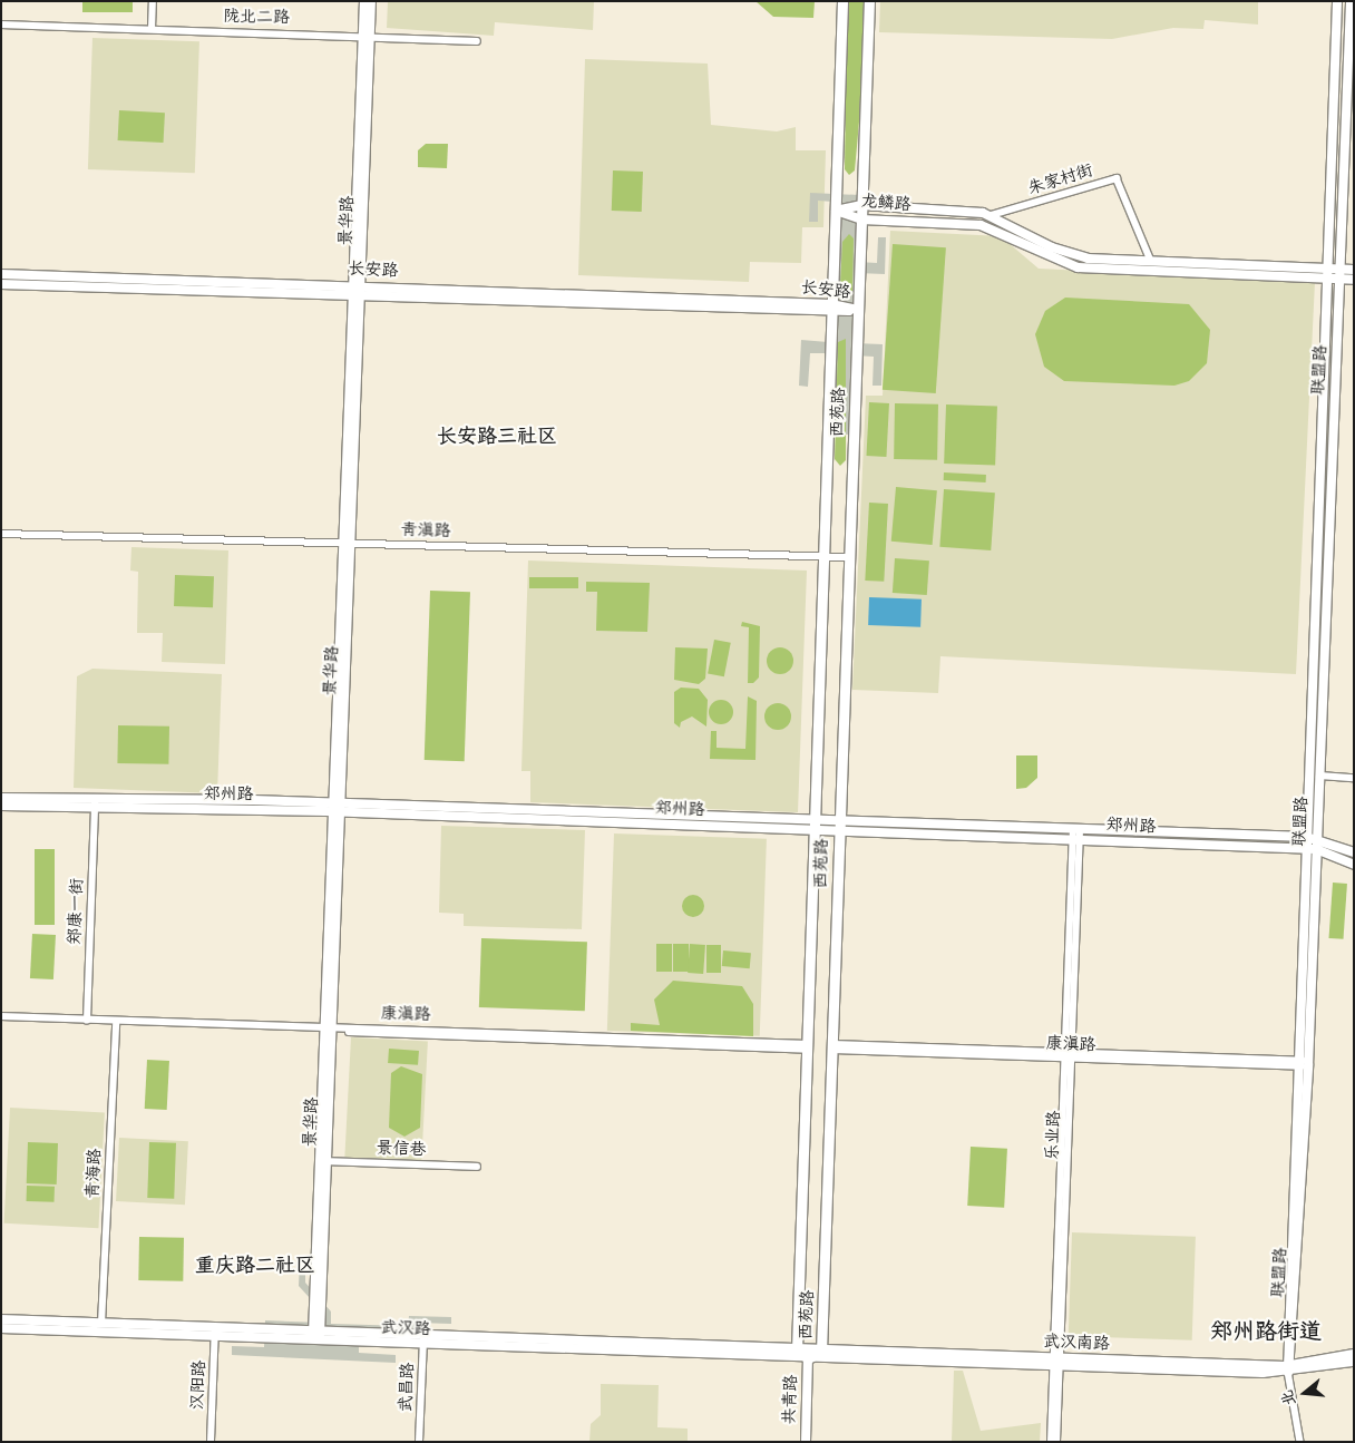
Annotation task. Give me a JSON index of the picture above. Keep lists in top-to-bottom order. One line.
{"streets":{"main road":["龙鳞路","景华路","长安路","联盟路","西苑路","郑州路","武汉路","武汉南路","共青路"],"street":["陇北二路","朱家村街","青滇路","郑康一街","康滇路","乐业路","景信巷","青海路","汉阳路","武昌路"]},"crossings":[["陇北二路","景华路"],["朱家村街","龙鳞路"],["龙鳞路","联盟路"],["龙鳞路","西苑路"],["景华路","长安路"],["景华路","青滇路"],["景华路","郑州路"],["景华路","康滇路"],["景华路","景信巷"],["景华路","武汉路"],["长安路","西苑路"],["联盟路","郑州路"],["联盟路","康滇路"],["联盟路","武汉南路"],["西苑路","青滇路"],["西苑路","郑州路"],["西苑路","康滇路"],["西苑路","武汉路"],["西苑路","武汉南路"],["西苑路","共青路"],["郑州路","郑康一街"],["郑州路","乐业路"],["郑康一街","康滇路"],["康滇路","乐业路"],["康滇路","青海路"],["乐业路","武汉南路"],["青海路","武汉路"],["武汉路","武汉南路"],["武汉路","汉阳路"],["武汉路","武昌路"],["武汉路","共青路"],["武汉南路","共青路"]],"districts":["长安路三社区","重庆路二社区","郑州路街道"],"north":"left"}
